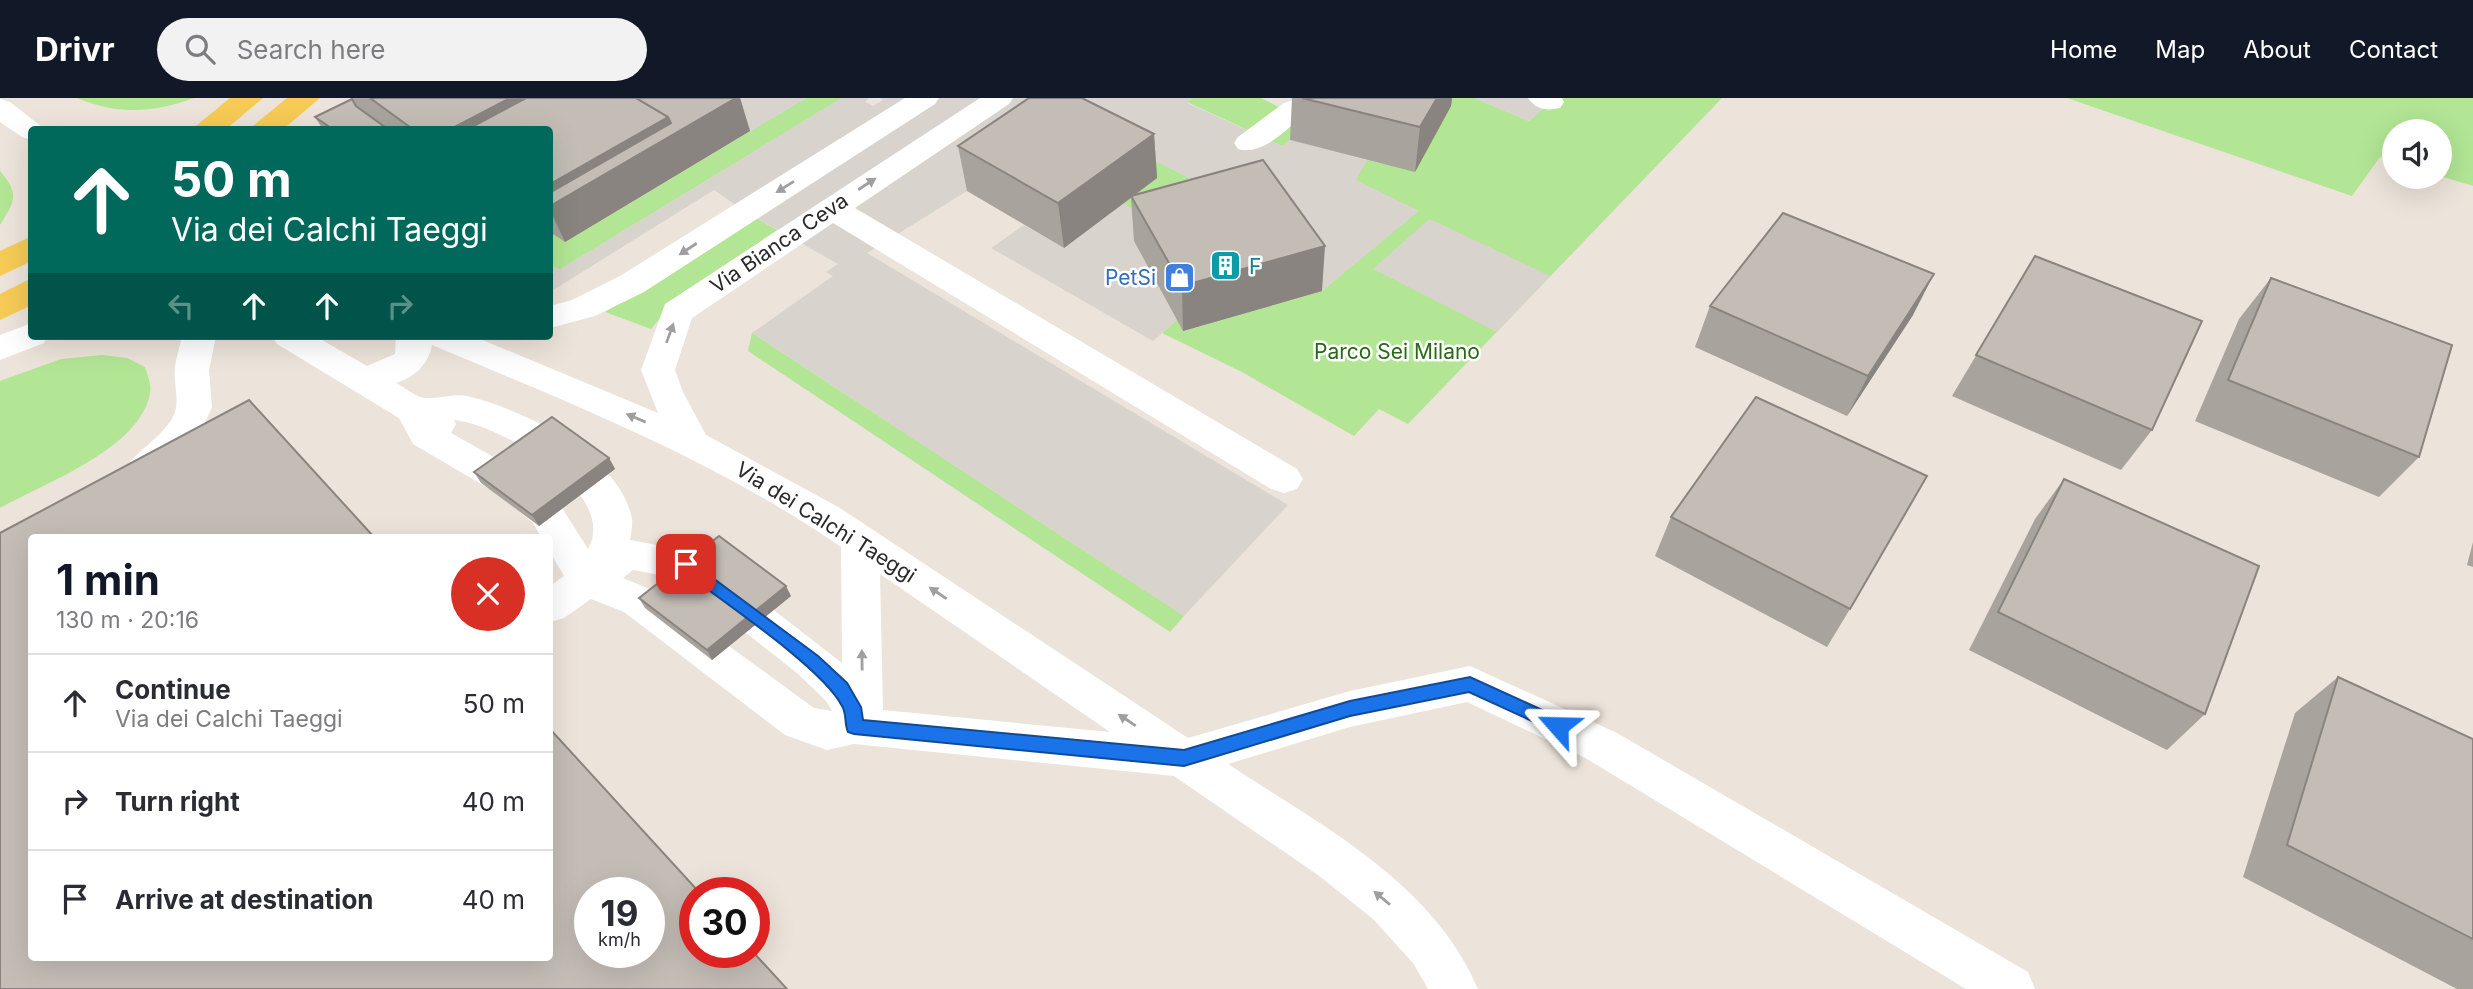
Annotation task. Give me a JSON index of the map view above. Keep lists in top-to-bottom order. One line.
{"streets":{"street":["Via Bianca Ceva","Via dei Calchi Taeggi"]},"crossings":[["Via Bianca Ceva","Via dei Calchi Taeggi"]],"parks":["Parco Sei Milano"],"places":{"building":["F"],"shop":["PetSi"]},"page":{"header":"Drivr","search":"Search here","nav":["Home","Map","About","Contact"],"turn":["50 m","Via dei Calchi Taeggi"],"heading":["1 min","130 m · 20:16"],"list":[{"name":"Continue","note":"Via dei Calchi Taeggi","value":"50 m"},{"name":"Turn right","value":"40 m"},{"name":"Arrive at destination","value":"40 m"}],"speed":"19 km/h","limit":"30"}}
